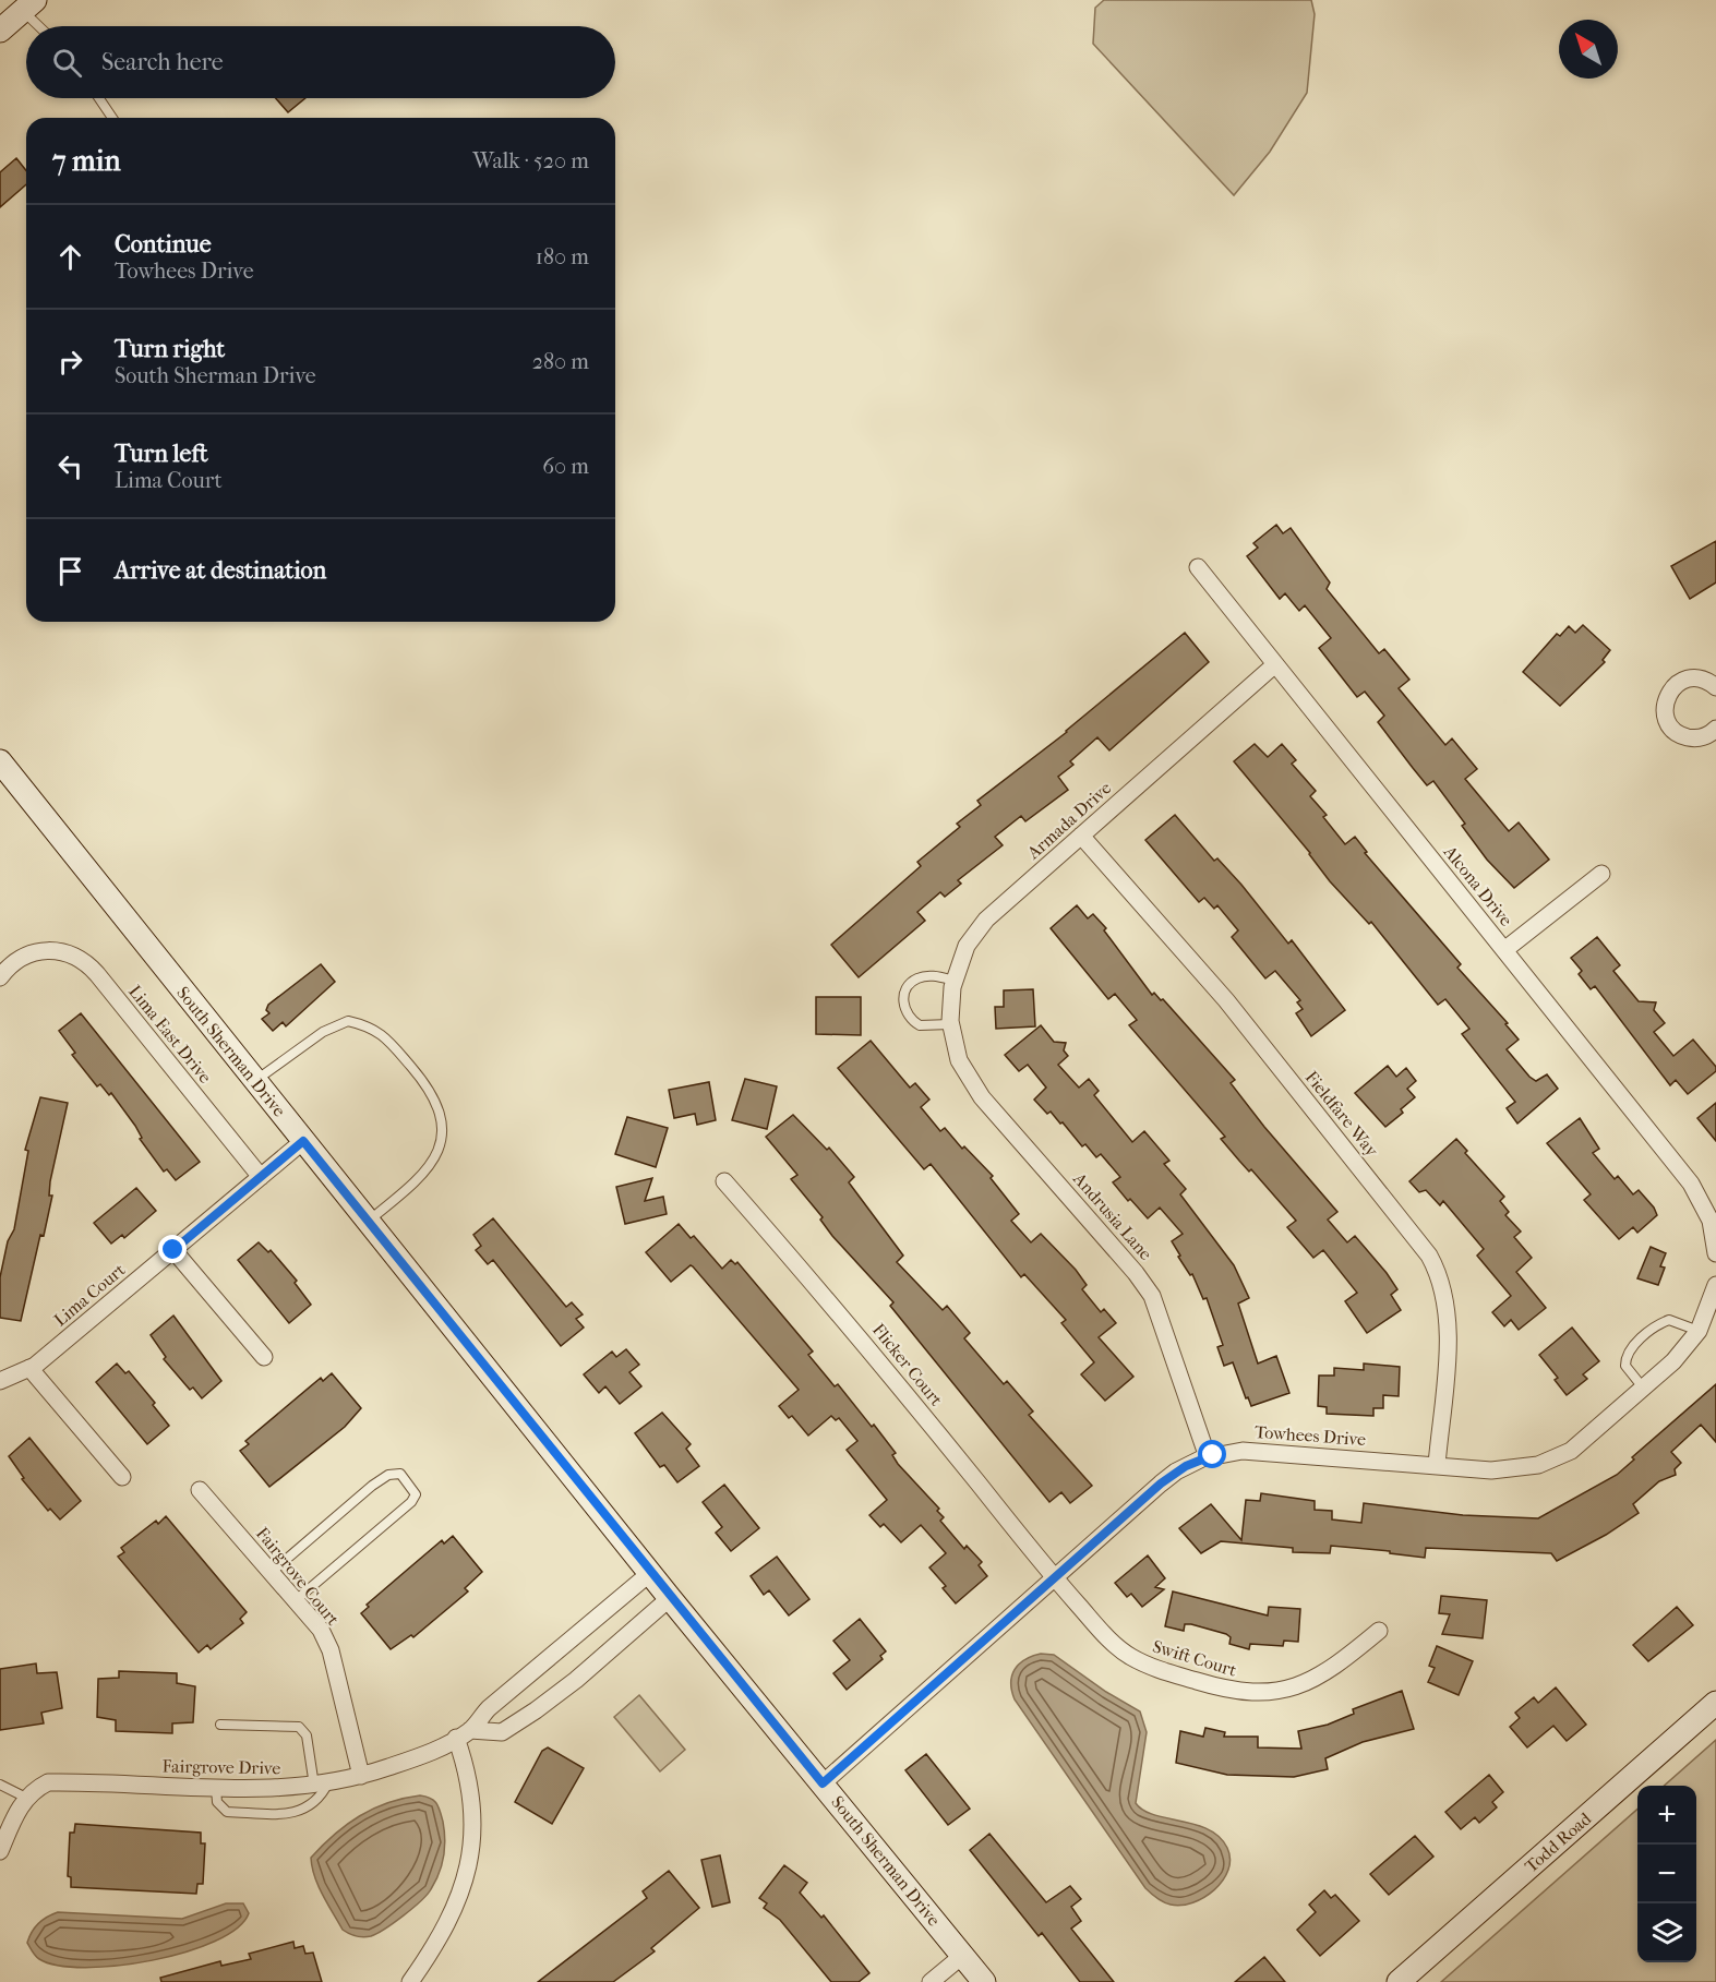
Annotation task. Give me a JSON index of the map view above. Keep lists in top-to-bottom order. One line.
{"streets":{"street":["Armada Drive","Alcona Drive","Lima East Drive","South Sherman Drive","Fieldfare Way","Andrusia Lane","Lima Court","Flicker Court","Towhees Drive","Fairgrove Court","Swift Court","Fairgrove Drive","Todd Road"]},"crossings":[["Armada Drive","Alcona Drive"],["Armada Drive","Fieldfare Way"],["Armada Drive","Andrusia Lane"],["Lima East Drive","Lima Court"],["South Sherman Drive","Lima Court"],["South Sherman Drive","Towhees Drive"],["South Sherman Drive","Fairgrove Drive"],["Fieldfare Way","Towhees Drive"],["Andrusia Lane","Towhees Drive"],["Flicker Court","Towhees Drive"],["Flicker Court","Swift Court"],["Towhees Drive","Swift Court"],["Fairgrove Court","Fairgrove Drive"]],"north":"top left","page":{"search":"Search here","heading":["7 min","Walk · 520 m"],"list":[["Continue","Towhees Drive","180 m"],["Turn right","South Sherman Drive","280 m"],["Turn left","Lima Court","60 m"],"Arrive at destination"],"map_buttons":["+","−"]}}
